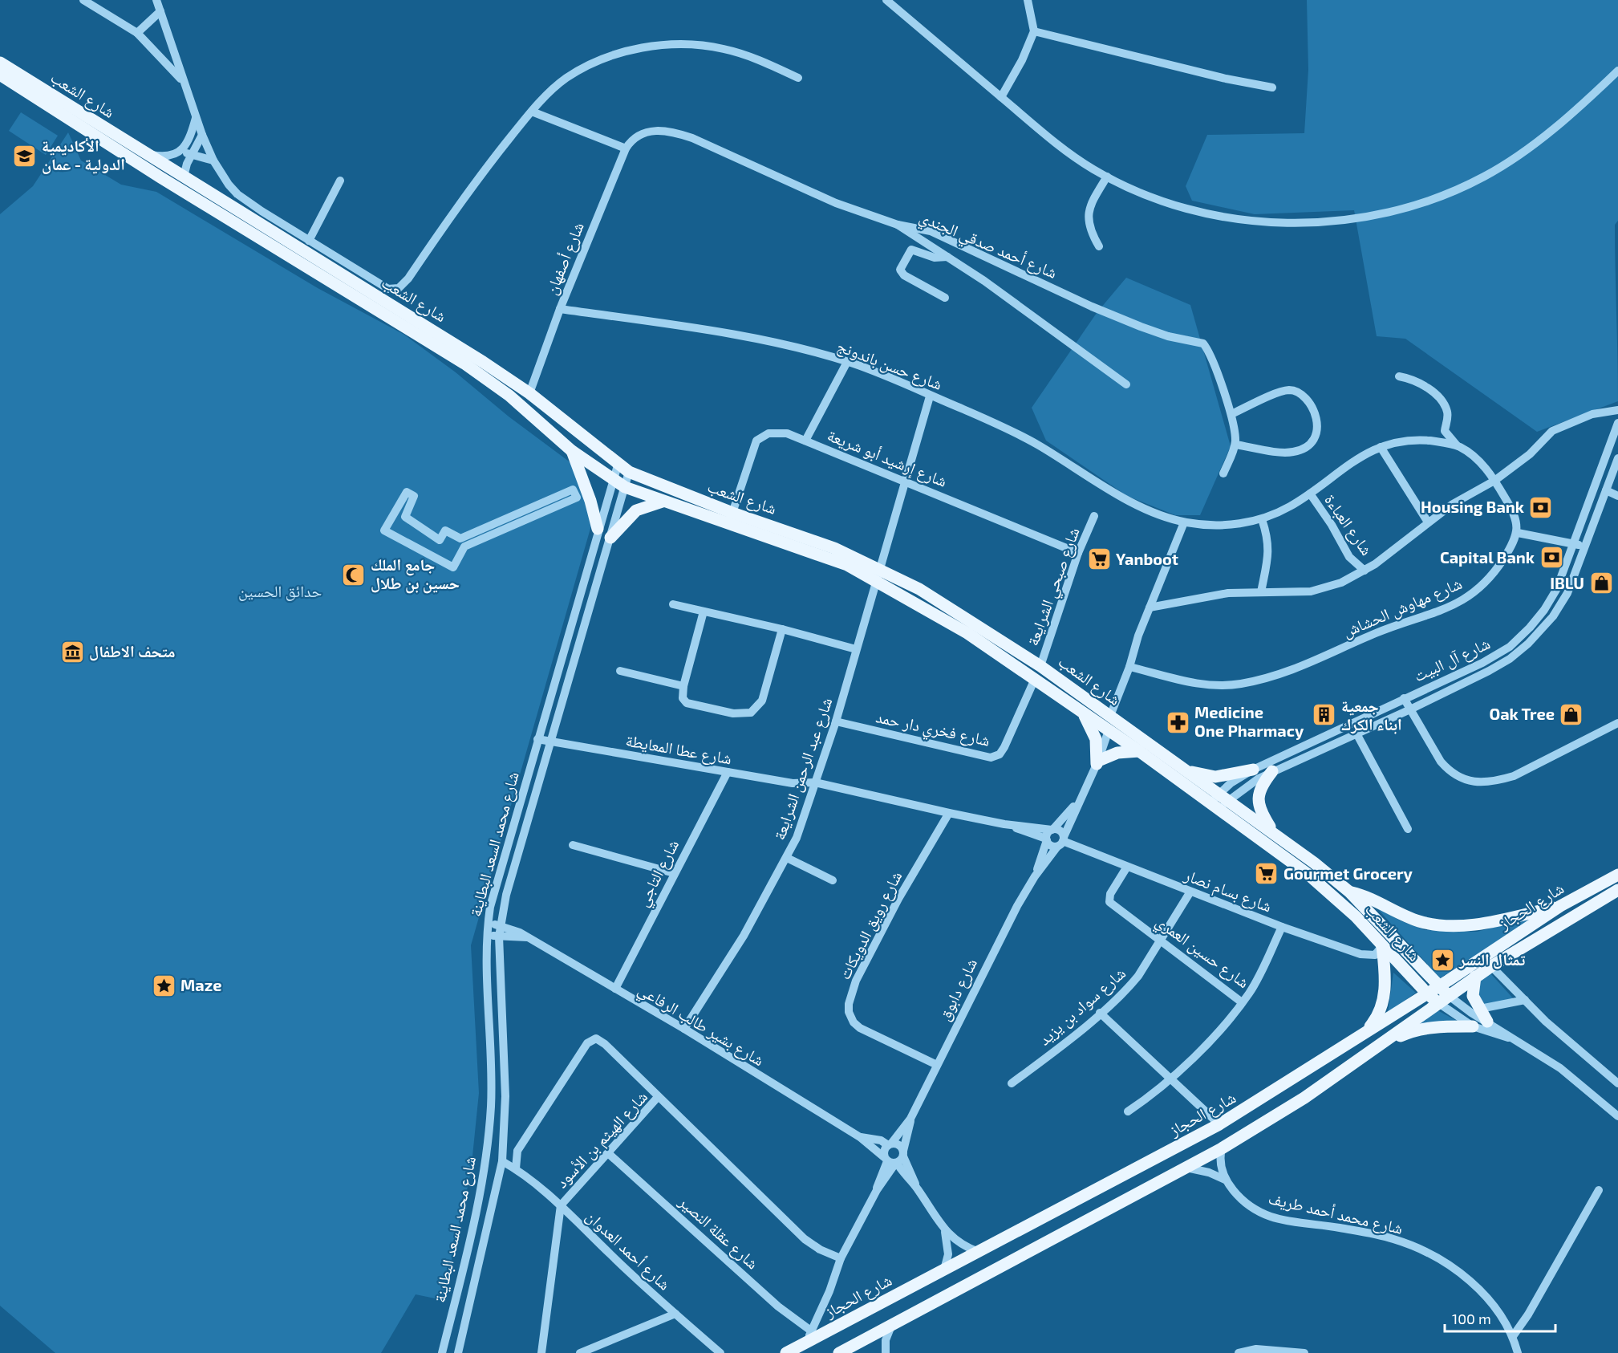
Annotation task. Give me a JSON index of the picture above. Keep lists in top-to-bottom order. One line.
{"streets":{"main road":["شارع الشعب","شارع الحجاز"],"street":["شارع أحمد صدقي الجندي","شارع أصفهان","شارع حسن باندونج","شارع إرشيد أبو شريعة","شارع العباءة","شارع صبحي الشرايعة","شارع مهاوش الحشاش","شارع آل البيت","شارع فخري دار حمد","شارع عطا المعايطة","شارع عبد الرحمن الشرايعة","شارع محمد السعد البطاينة","شارع التاجي","شارع بسام نصار","شارع رويق الدويكات","شارع حسين العمري","شارع دابوق","شارع سواد بن يزيد","شارع بشير طالب الرفاعي","شارع الهيثم بن الأسود","شارع محمد أحمد طريف","شارع عقلة النصير","شارع أحمد العدوان"]},"crossings":[["شارع الشعب","شارع أصفهان"],["شارع الشعب","شارع إرشيد أبو شريعة"],["شارع الشعب","شارع صبحي الشرايعة"],["شارع الشعب","شارع آل البيت"],["شارع الشعب","شارع فخري دار حمد"],["شارع الشعب","شارع عبد الرحمن الشرايعة"],["شارع الشعب","شارع محمد السعد البطاينة"],["شارع الشعب","شارع بسام نصار"],["شارع الشعب","شارع الحجاز"],["شارع الشعب","شارع دابوق"],["شارع أحمد صدقي الجندي","شارع أصفهان"],["شارع أصفهان","شارع حسن باندونج"],["شارع حسن باندونج","شارع عبد الرحمن الشرايعة"],["شارع إرشيد أبو شريعة","شارع صبحي الشرايعة"],["شارع إرشيد أبو شريعة","شارع عبد الرحمن الشرايعة"],["شارع فخري دار حمد","شارع عبد الرحمن الشرايعة"],["شارع عطا المعايطة","شارع عبد الرحمن الشرايعة"],["شارع عطا المعايطة","شارع محمد السعد البطاينة"],["شارع عطا المعايطة","شارع التاجي"],["شارع عبد الرحمن الشرايعة","شارع بشير طالب الرفاعي"],["شارع محمد السعد البطاينة","شارع بشير طالب الرفاعي"],["شارع محمد السعد البطاينة","شارع أحمد العدوان"],["شارع التاجي","شارع بشير طالب الرفاعي"],["شارع بسام نصار","شارع حسين العمري"],["شارع بسام نصار","شارع دابوق"],["شارع بسام نصار","شارع سواد بن يزيد"],["شارع الحجاز","شارع بشير طالب الرفاعي"],["شارع الحجاز","شارع محمد أحمد طريف"],["شارع رويق الدويكات","شارع دابوق"],["شارع حسين العمري","شارع سواد بن يزيد"],["شارع دابوق","شارع بشير طالب الرفاعي"],["شارع الهيثم بن الأسود","شارع عقلة النصير"],["شارع الهيثم بن الأسود","شارع أحمد العدوان"]],"parks":["حدائق الحسين"],"places":{"school or university":["الأكاديمية الدولية - عمان"],"bank":["Housing Bank","Capital Bank"],"supermarket":["Yanboot","Gourmet Grocery"],"mosque":["جامع الملك حسين بن طلال"],"shop":["IBLU","Oak Tree"],"museum":["متحف الاطفال"],"building":["جمعية ابناء الكرك"],"pharmacy":["Medicine One Pharmacy"],"place":["تمثال النسر","Maze"]},"scale_bar":"100 m"}
